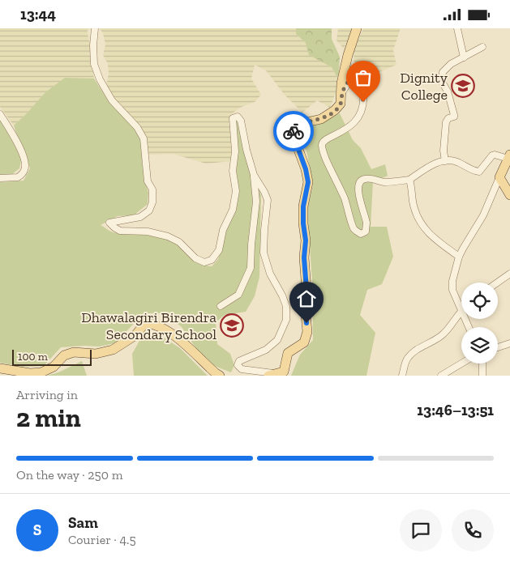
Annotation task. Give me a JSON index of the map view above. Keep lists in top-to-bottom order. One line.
{"places":{"school or university":["Dignity College","Dhawalagiri Birendra Secondary School"]},"scale_bar":"100 m","page":{"status":"13:44","scale":"100 m","heading":["2 min","Arriving in","13:46–13:51"],"panel":["Sam","Courier · 4.5"],"bar":"On the way · 250 m","round":"S"}}
